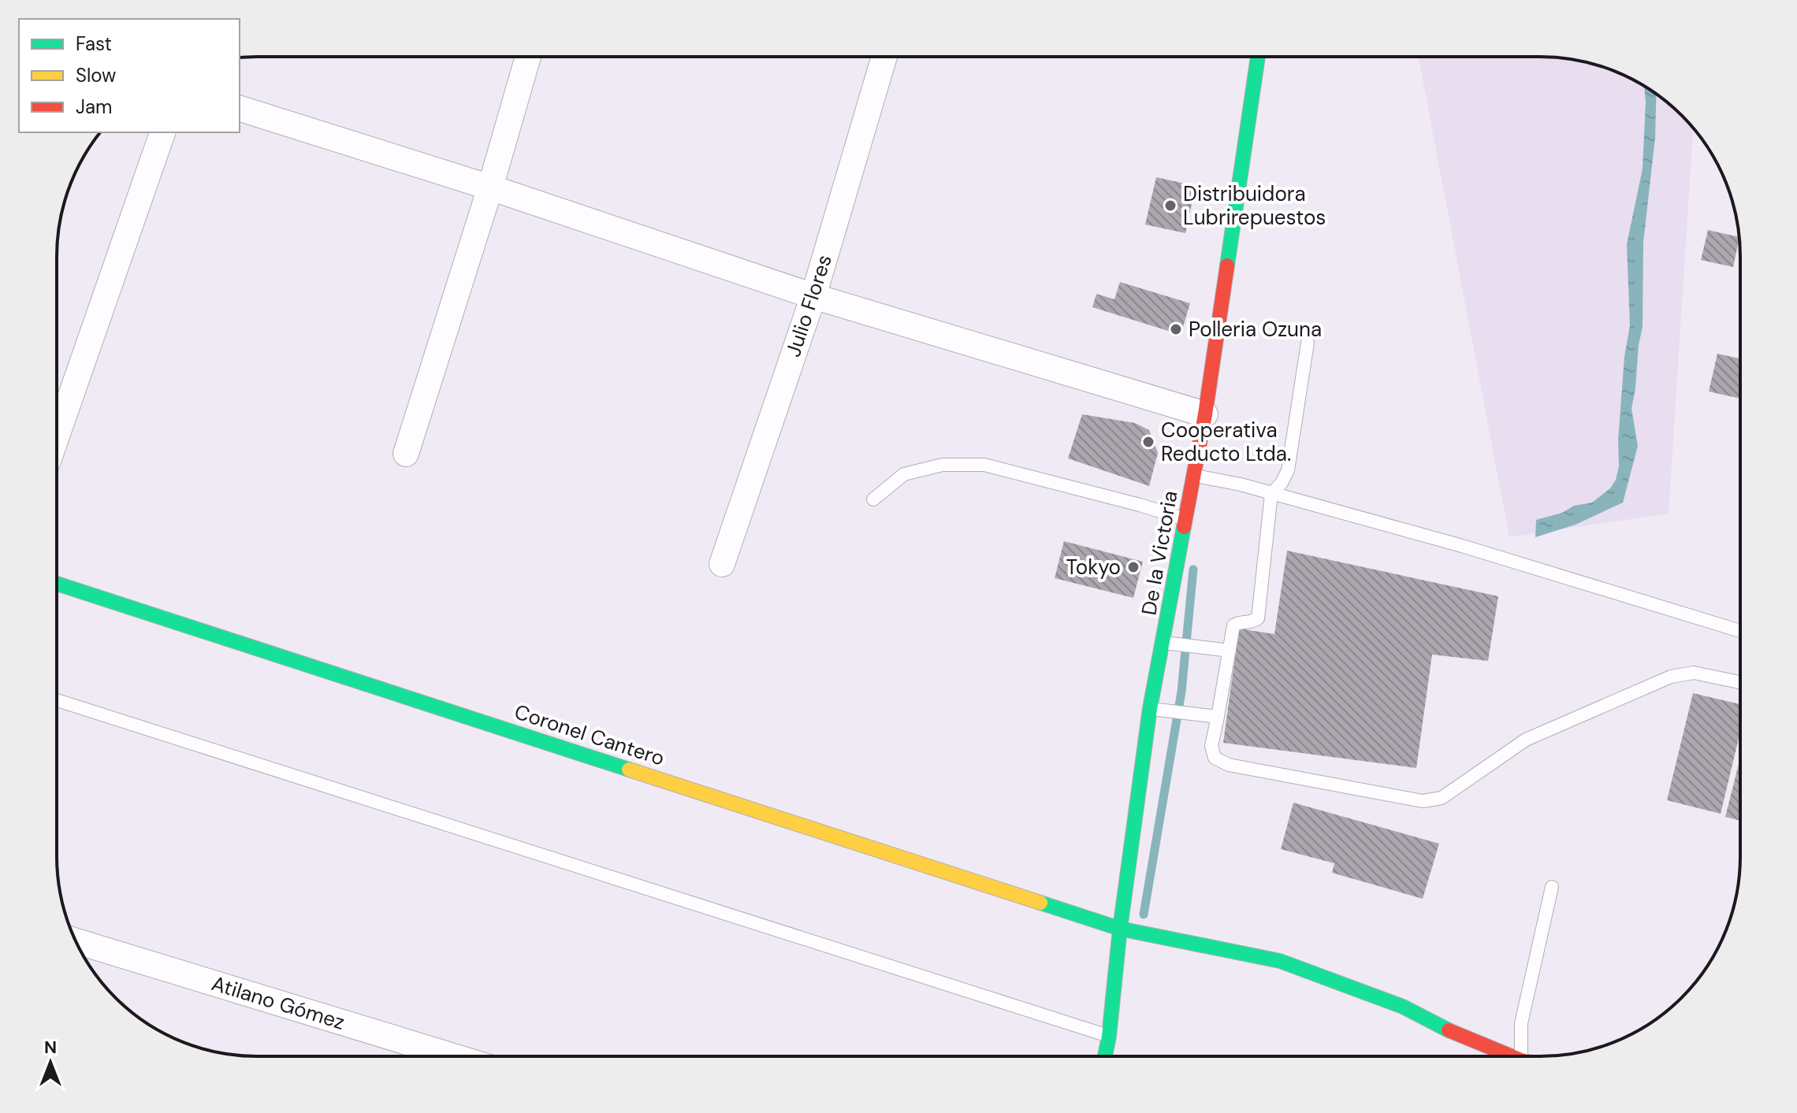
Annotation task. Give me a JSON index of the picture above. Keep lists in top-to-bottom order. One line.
{"streets":{"street":["Julio Flores","De la Victoria","Coronel Cantero","Atilano Gómez"]},"crossings":[["De la Victoria","Coronel Cantero"]],"places":["Distribuidora Lubrirepuestos","Polleria Ozuna","Cooperativa Reducto Ltda.","Tokyo"],"legend":["Fast","Slow","Jam"],"north":"top"}
